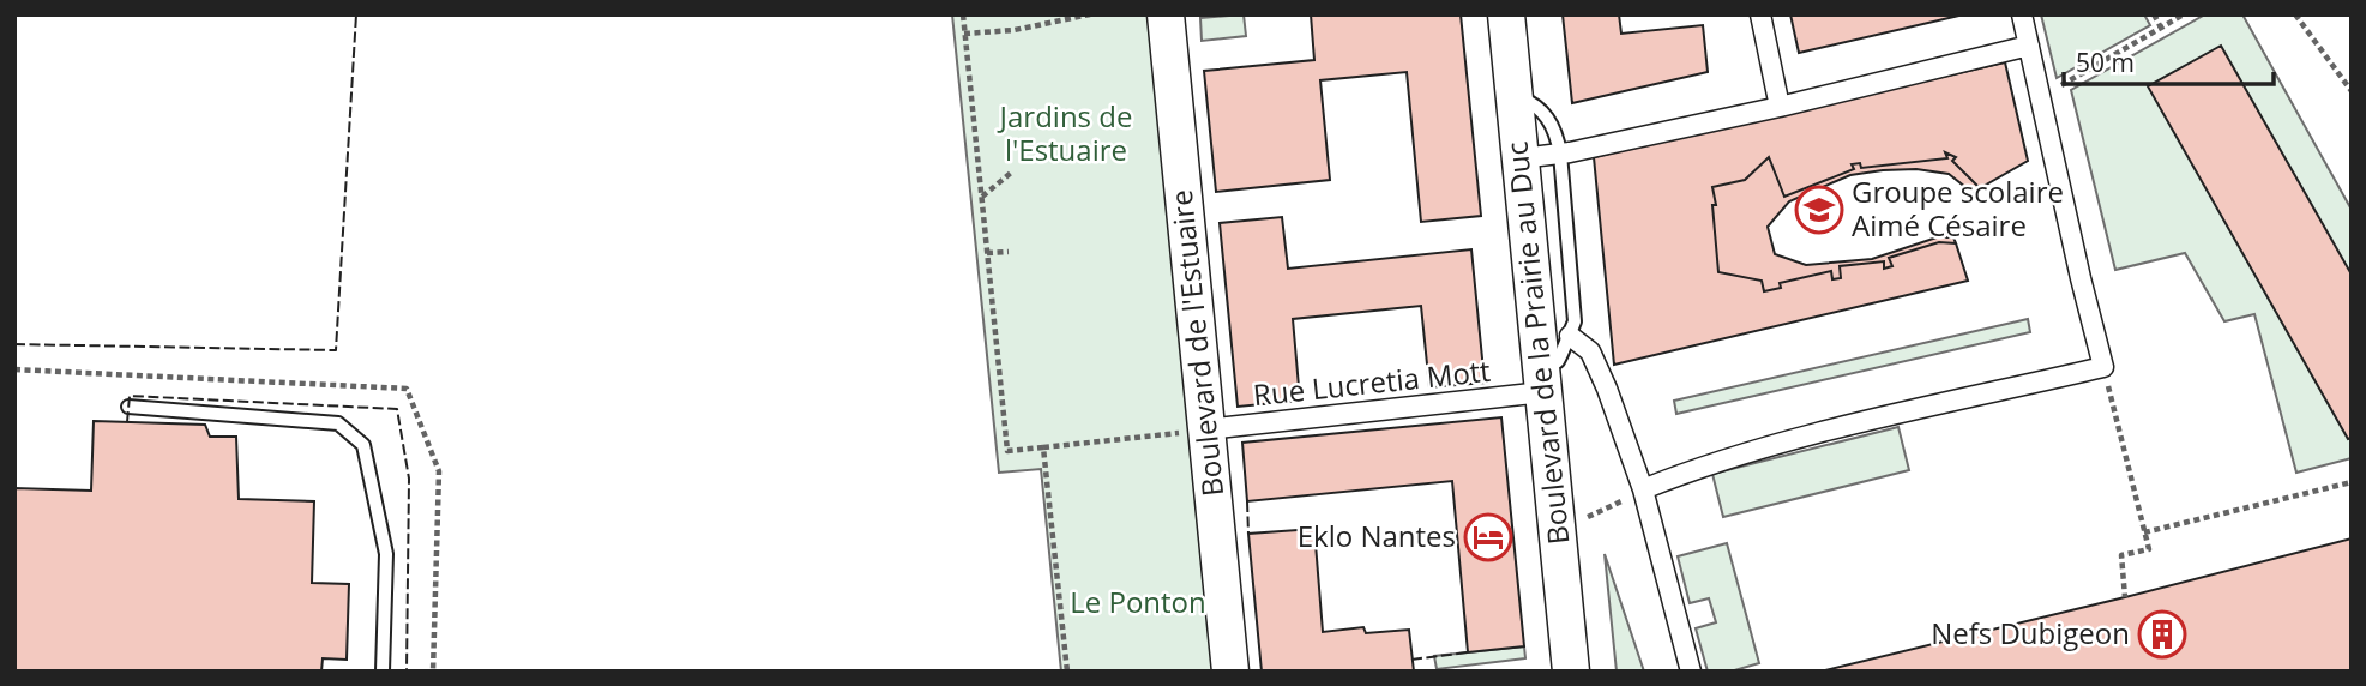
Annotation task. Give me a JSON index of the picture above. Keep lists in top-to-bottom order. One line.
{"streets":{"main road":["Boulevard de l'Estuaire","Boulevard de la Prairie au Duc"],"street":["Rue Lucretia Mott"]},"crossings":[["Boulevard de l'Estuaire","Rue Lucretia Mott"],["Boulevard de la Prairie au Duc","Rue Lucretia Mott"]],"parks":["Jardins de l'Estuaire","Le Ponton"],"places":{"school or university":["Groupe scolaire Aimé Césaire"],"hotel":["Eklo Nantes"],"building":["Nefs Dubigeon"]},"scale_bar":"50 m"}
